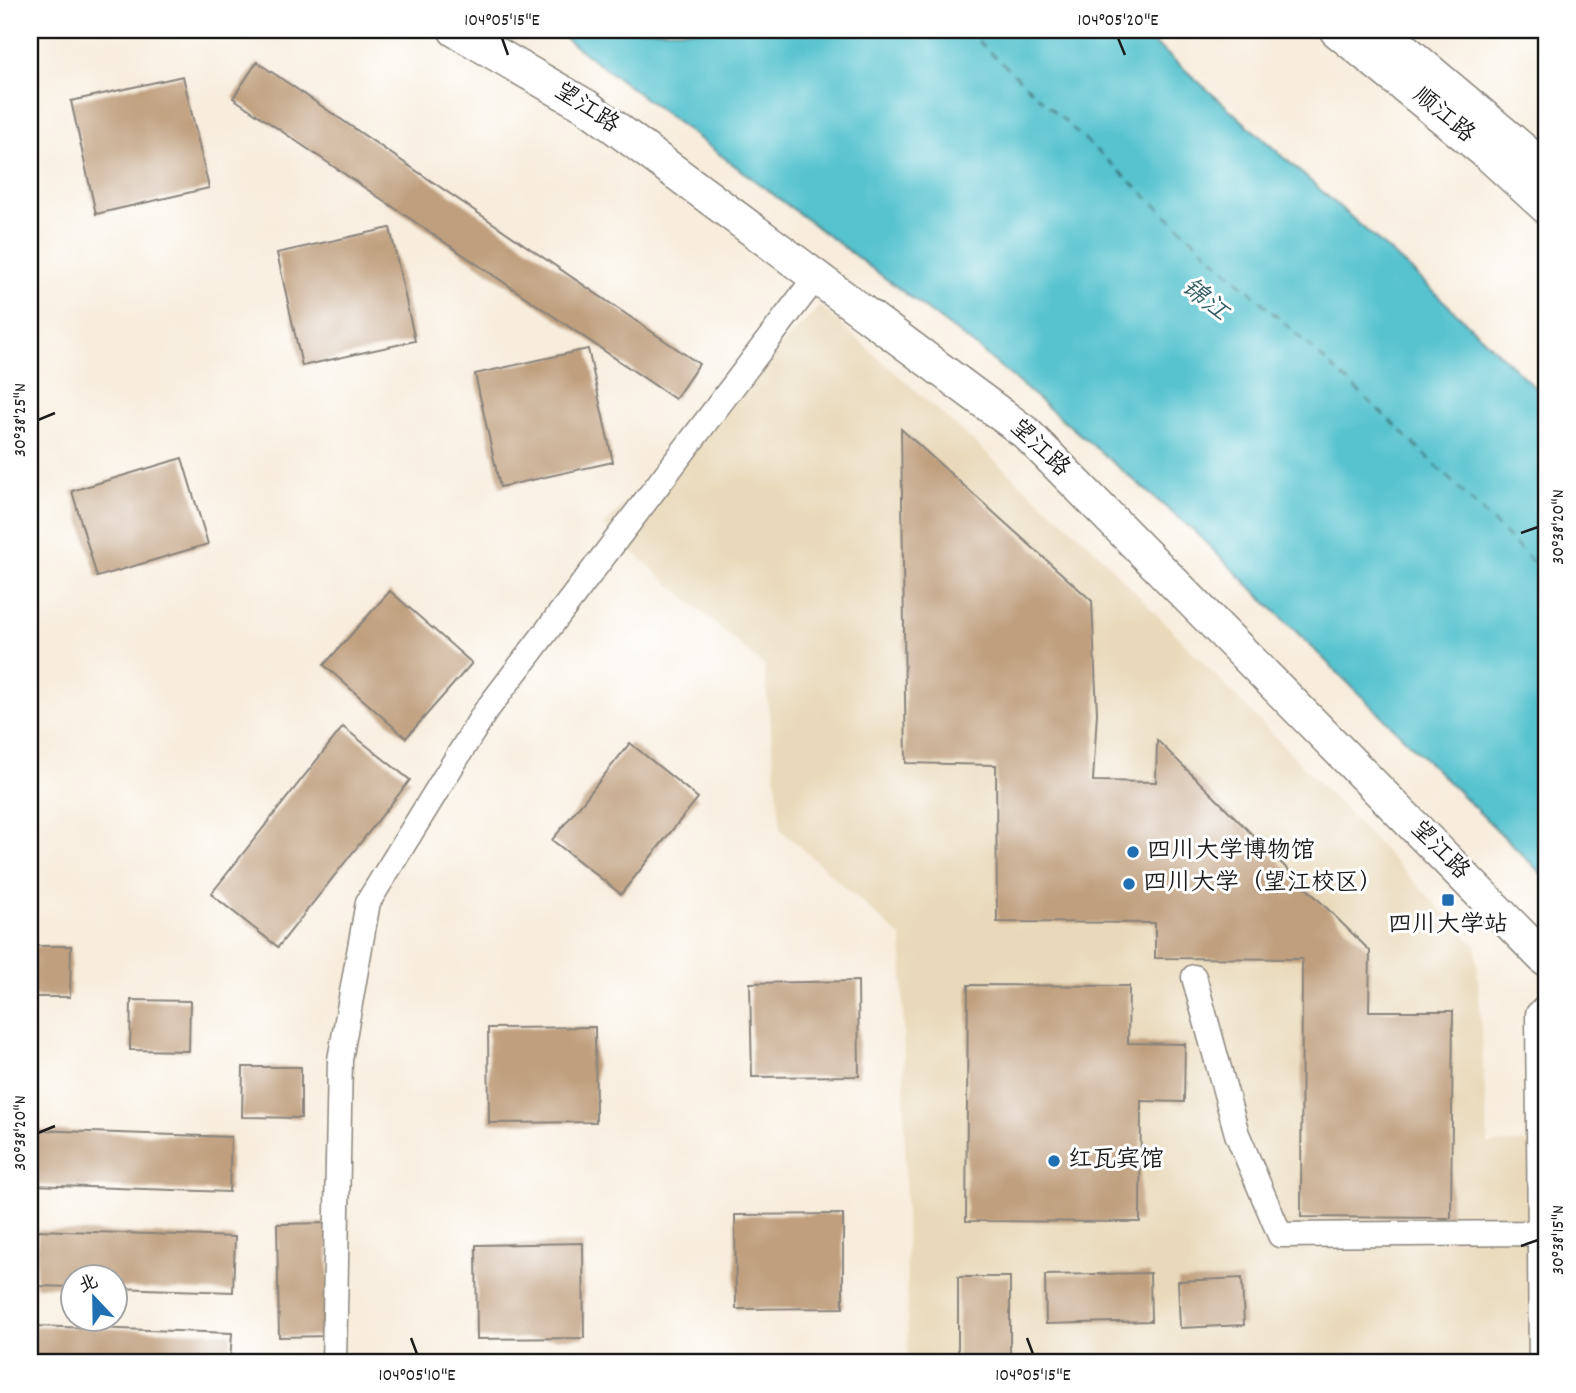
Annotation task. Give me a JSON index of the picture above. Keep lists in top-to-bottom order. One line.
{"streets":{"street":["望江路","顺江路"]},"water":["锦江"],"places":{"other":["四川大学博物馆","四川大学（望江校区）","红瓦宾馆"],"transit":["四川大学站"]},"north":"top","coordinates":["104°05'15\"E","104°05'20\"E","30°38'25\"N","30°38'20\"N","30°38'15\"N","104°05'10\"E"]}
